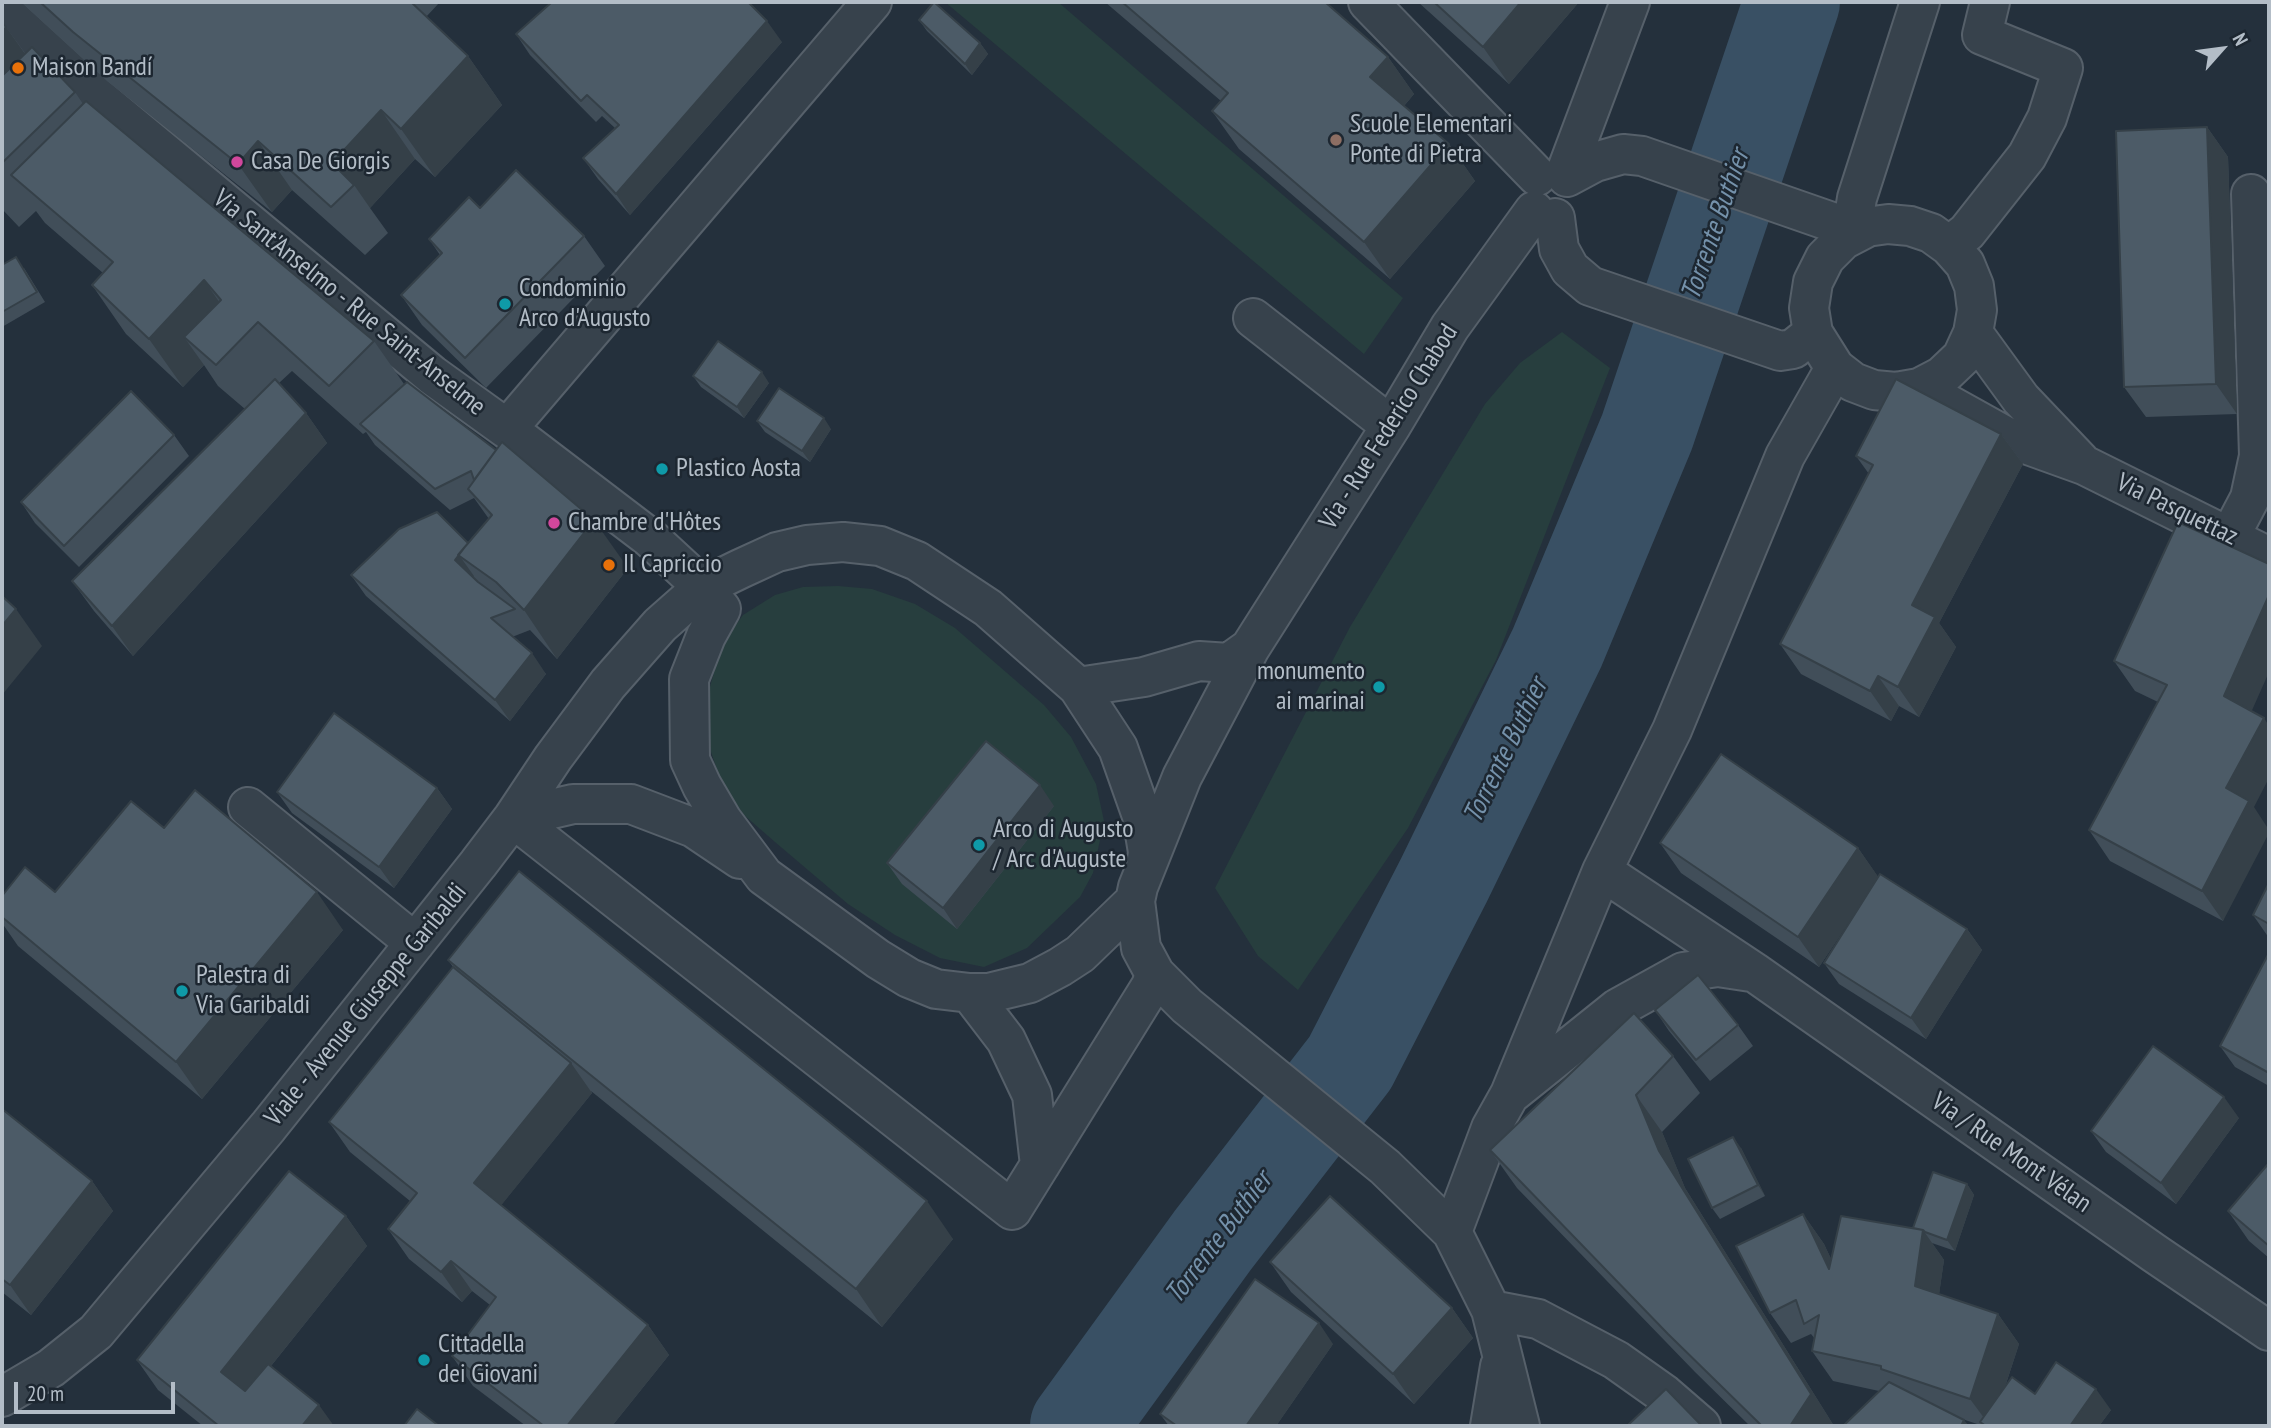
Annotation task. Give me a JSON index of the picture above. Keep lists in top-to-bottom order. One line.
{"streets":{"street":["Via Sant'Anselmo - Rue Saint-Anselme","Via - Rue Federico Chabod","Via Pasquettaz","Viale - Avenue Giuseppe Garibaldi","Via / Rue Mont Vélan"]},"crossings":[["Via Sant'Anselmo - Rue Saint-Anselme","Viale - Avenue Giuseppe Garibaldi"],["Via - Rue Federico Chabod","Viale - Avenue Giuseppe Garibaldi"]],"water":["Torrente Buthier"],"places":["Maison Bandí","Scuole Elementari Ponte di Pietra","Casa De Giorgis","Condominio Arco d'Augusto","Plastico Aosta","Chambre d'Hôtes","Il Capriccio","monumento ai marinai","Arco di Augusto / Arc d'Auguste","Palestra di Via Garibaldi","Cittadella dei Giovani"],"scale_bar":"20 m","north":"top right"}
